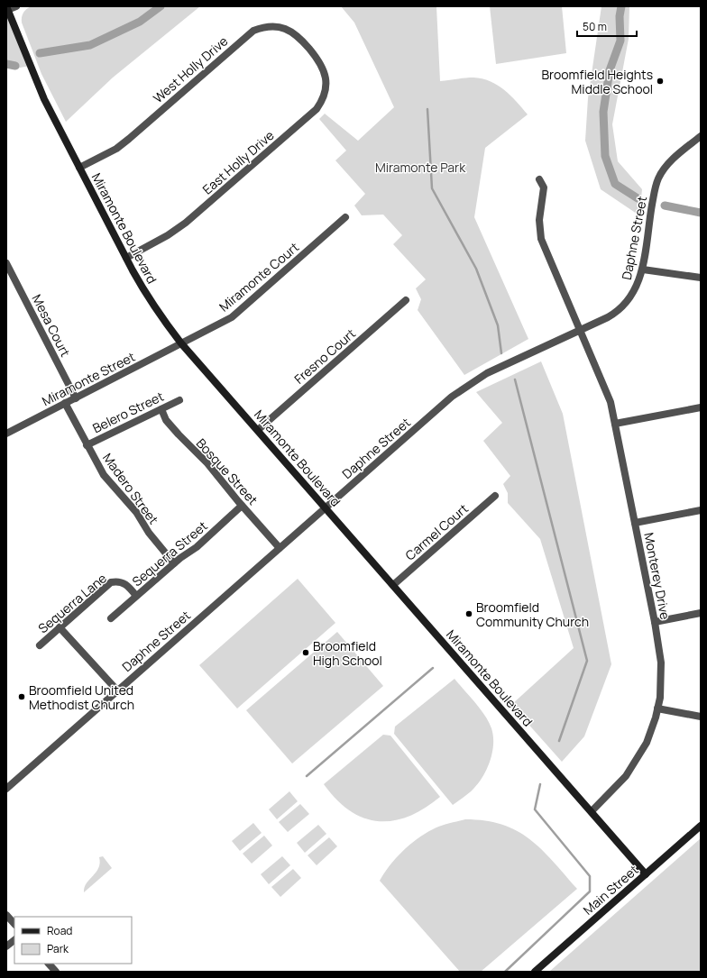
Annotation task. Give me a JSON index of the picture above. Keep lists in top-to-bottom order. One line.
{"streets":{"street":["West Holly Drive","East Holly Drive","Miramonte Boulevard","Daphne Street","Miramonte Court","Mesa Court","Fresno Court","Miramonte Street","Belero Street","Bosque Street","Madero Street","Carmel Court","Sequerra Street","Monterey Drive","Sequerra Lane","Main Street"]},"crossings":[["West Holly Drive","East Holly Drive"],["West Holly Drive","Miramonte Boulevard"],["East Holly Drive","Miramonte Boulevard"],["Miramonte Boulevard","Daphne Street"],["Miramonte Boulevard","Miramonte Court"],["Miramonte Boulevard","Fresno Court"],["Miramonte Boulevard","Miramonte Street"],["Miramonte Boulevard","Carmel Court"],["Miramonte Boulevard","Monterey Drive"],["Miramonte Boulevard","Main Street"],["Daphne Street","Bosque Street"],["Daphne Street","Monterey Drive"],["Miramonte Court","Miramonte Street"],["Mesa Court","Miramonte Street"],["Miramonte Street","Madero Street"],["Belero Street","Bosque Street"],["Belero Street","Madero Street"],["Bosque Street","Sequerra Street"],["Madero Street","Sequerra Street"],["Sequerra Street","Sequerra Lane"]],"parks":["Miramonte Park"],"places":["Broomfield Heights Middle School","Broomfield Community Church","Broomfield High School","Broomfield United Methodist Church"],"legend":["Road","Park"],"scale_bar":"50 m"}
